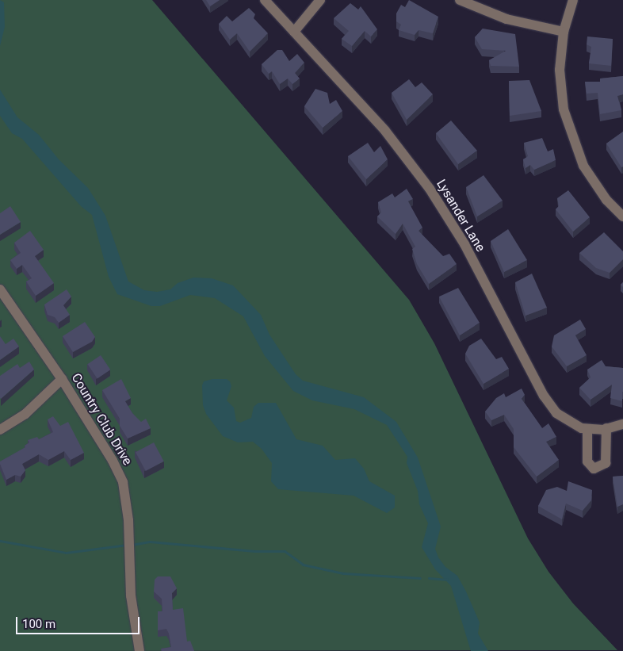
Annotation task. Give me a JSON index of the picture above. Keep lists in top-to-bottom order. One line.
{"streets":{"street":["Lysander Lane","Country Club Drive"]},"scale_bar":"100 m"}
